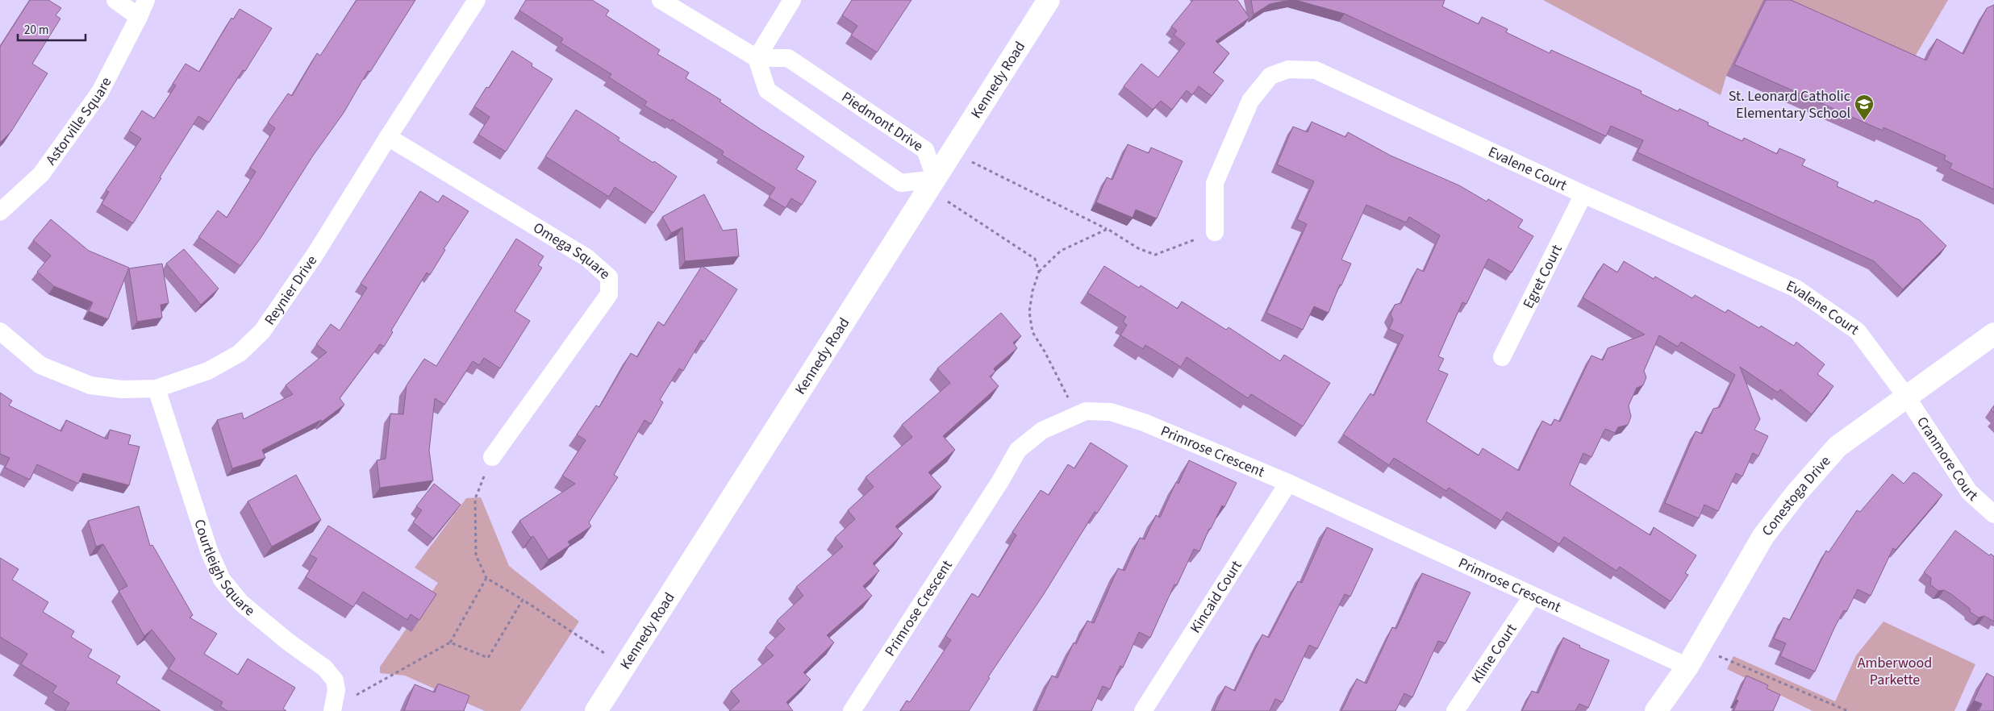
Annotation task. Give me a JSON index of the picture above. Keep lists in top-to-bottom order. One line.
{"streets":{"main road":["Kennedy Road","Conestoga Drive"],"street":["Astorville Square","Piedmont Drive","Evalene Court","Omega Square","Egret Court","Reynier Drive","Primrose Crescent","Cranmore Court","Courtleigh Square","Kincaid Court","Kline Court"]},"crossings":[["Kennedy Road","Piedmont Drive"],["Evalene Court","Egret Court"],["Evalene Court","Cranmore Court"],["Evalene Court","Conestoga Drive"],["Omega Square","Reynier Drive"],["Reynier Drive","Courtleigh Square"],["Primrose Crescent","Conestoga Drive"],["Primrose Crescent","Kincaid Court"],["Primrose Crescent","Kline Court"],["Cranmore Court","Conestoga Drive"]],"parks":["Amberwood Parkette"],"places":{"school or university":["St. Leonard Catholic Elementary School"]},"scale_bar":"20 m"}
